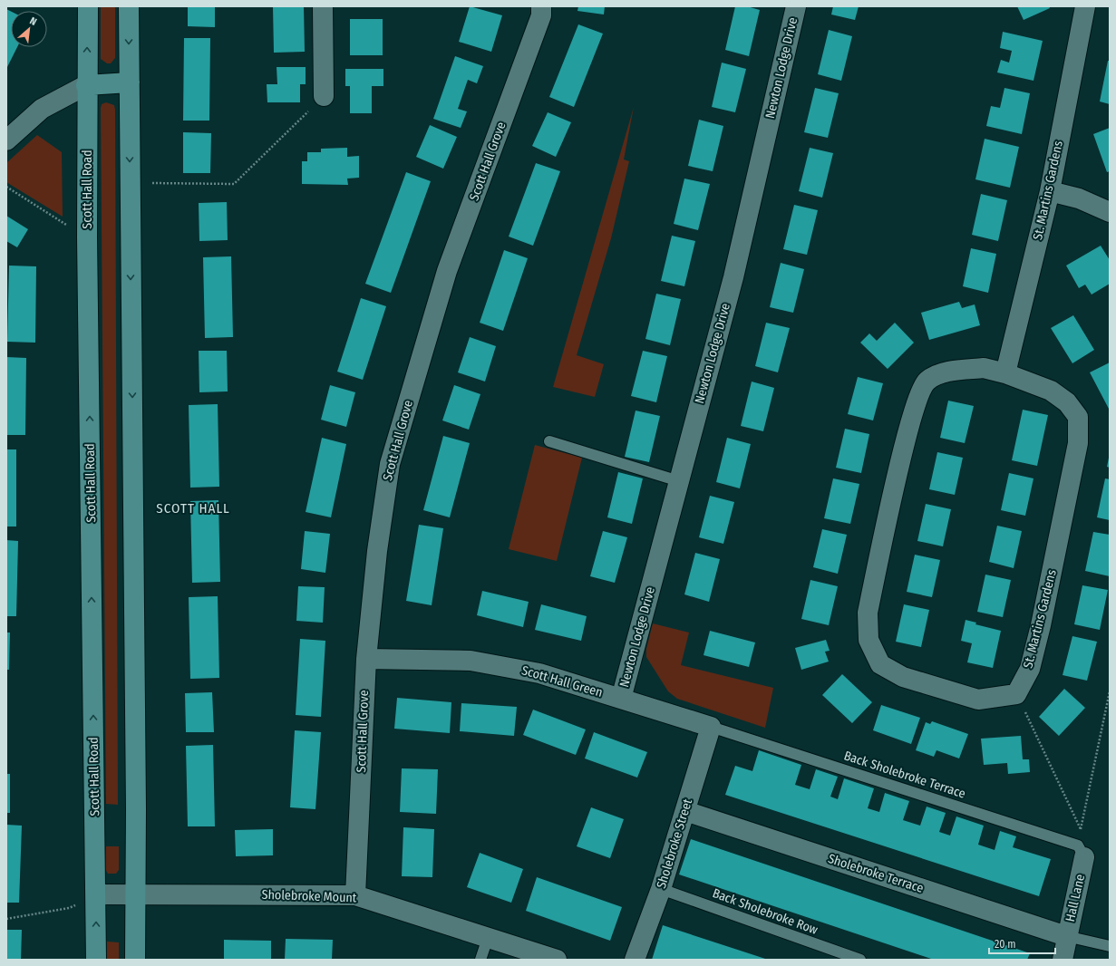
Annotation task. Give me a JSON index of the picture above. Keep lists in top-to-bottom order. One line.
{"streets":{"highway":["Scott Hall Road"],"street":["Newton Lodge Drive","Scott Hall Grove","St. Martins Gardens","Scott Hall Green","Sholebroke Street","Sholebroke Terrace","Sholebroke Mount","Hall Lane"],"lane":["Back Sholebroke Terrace","Back Sholebroke Row"]},"crossings":[["Newton Lodge Drive","Scott Hall Green"],["Scott Hall Grove","Scott Hall Green"],["Scott Hall Grove","Sholebroke Mount"],["Scott Hall Road","Sholebroke Mount"],["Scott Hall Green","Back Sholebroke Terrace"],["Scott Hall Green","Sholebroke Street"],["Back Sholebroke Terrace","Sholebroke Street"],["Back Sholebroke Terrace","Hall Lane"],["Sholebroke Street","Sholebroke Terrace"],["Sholebroke Street","Back Sholebroke Row"],["Sholebroke Terrace","Hall Lane"]],"districts":["SCOTT HALL"],"scale_bar":"20 m","north":"top right"}
